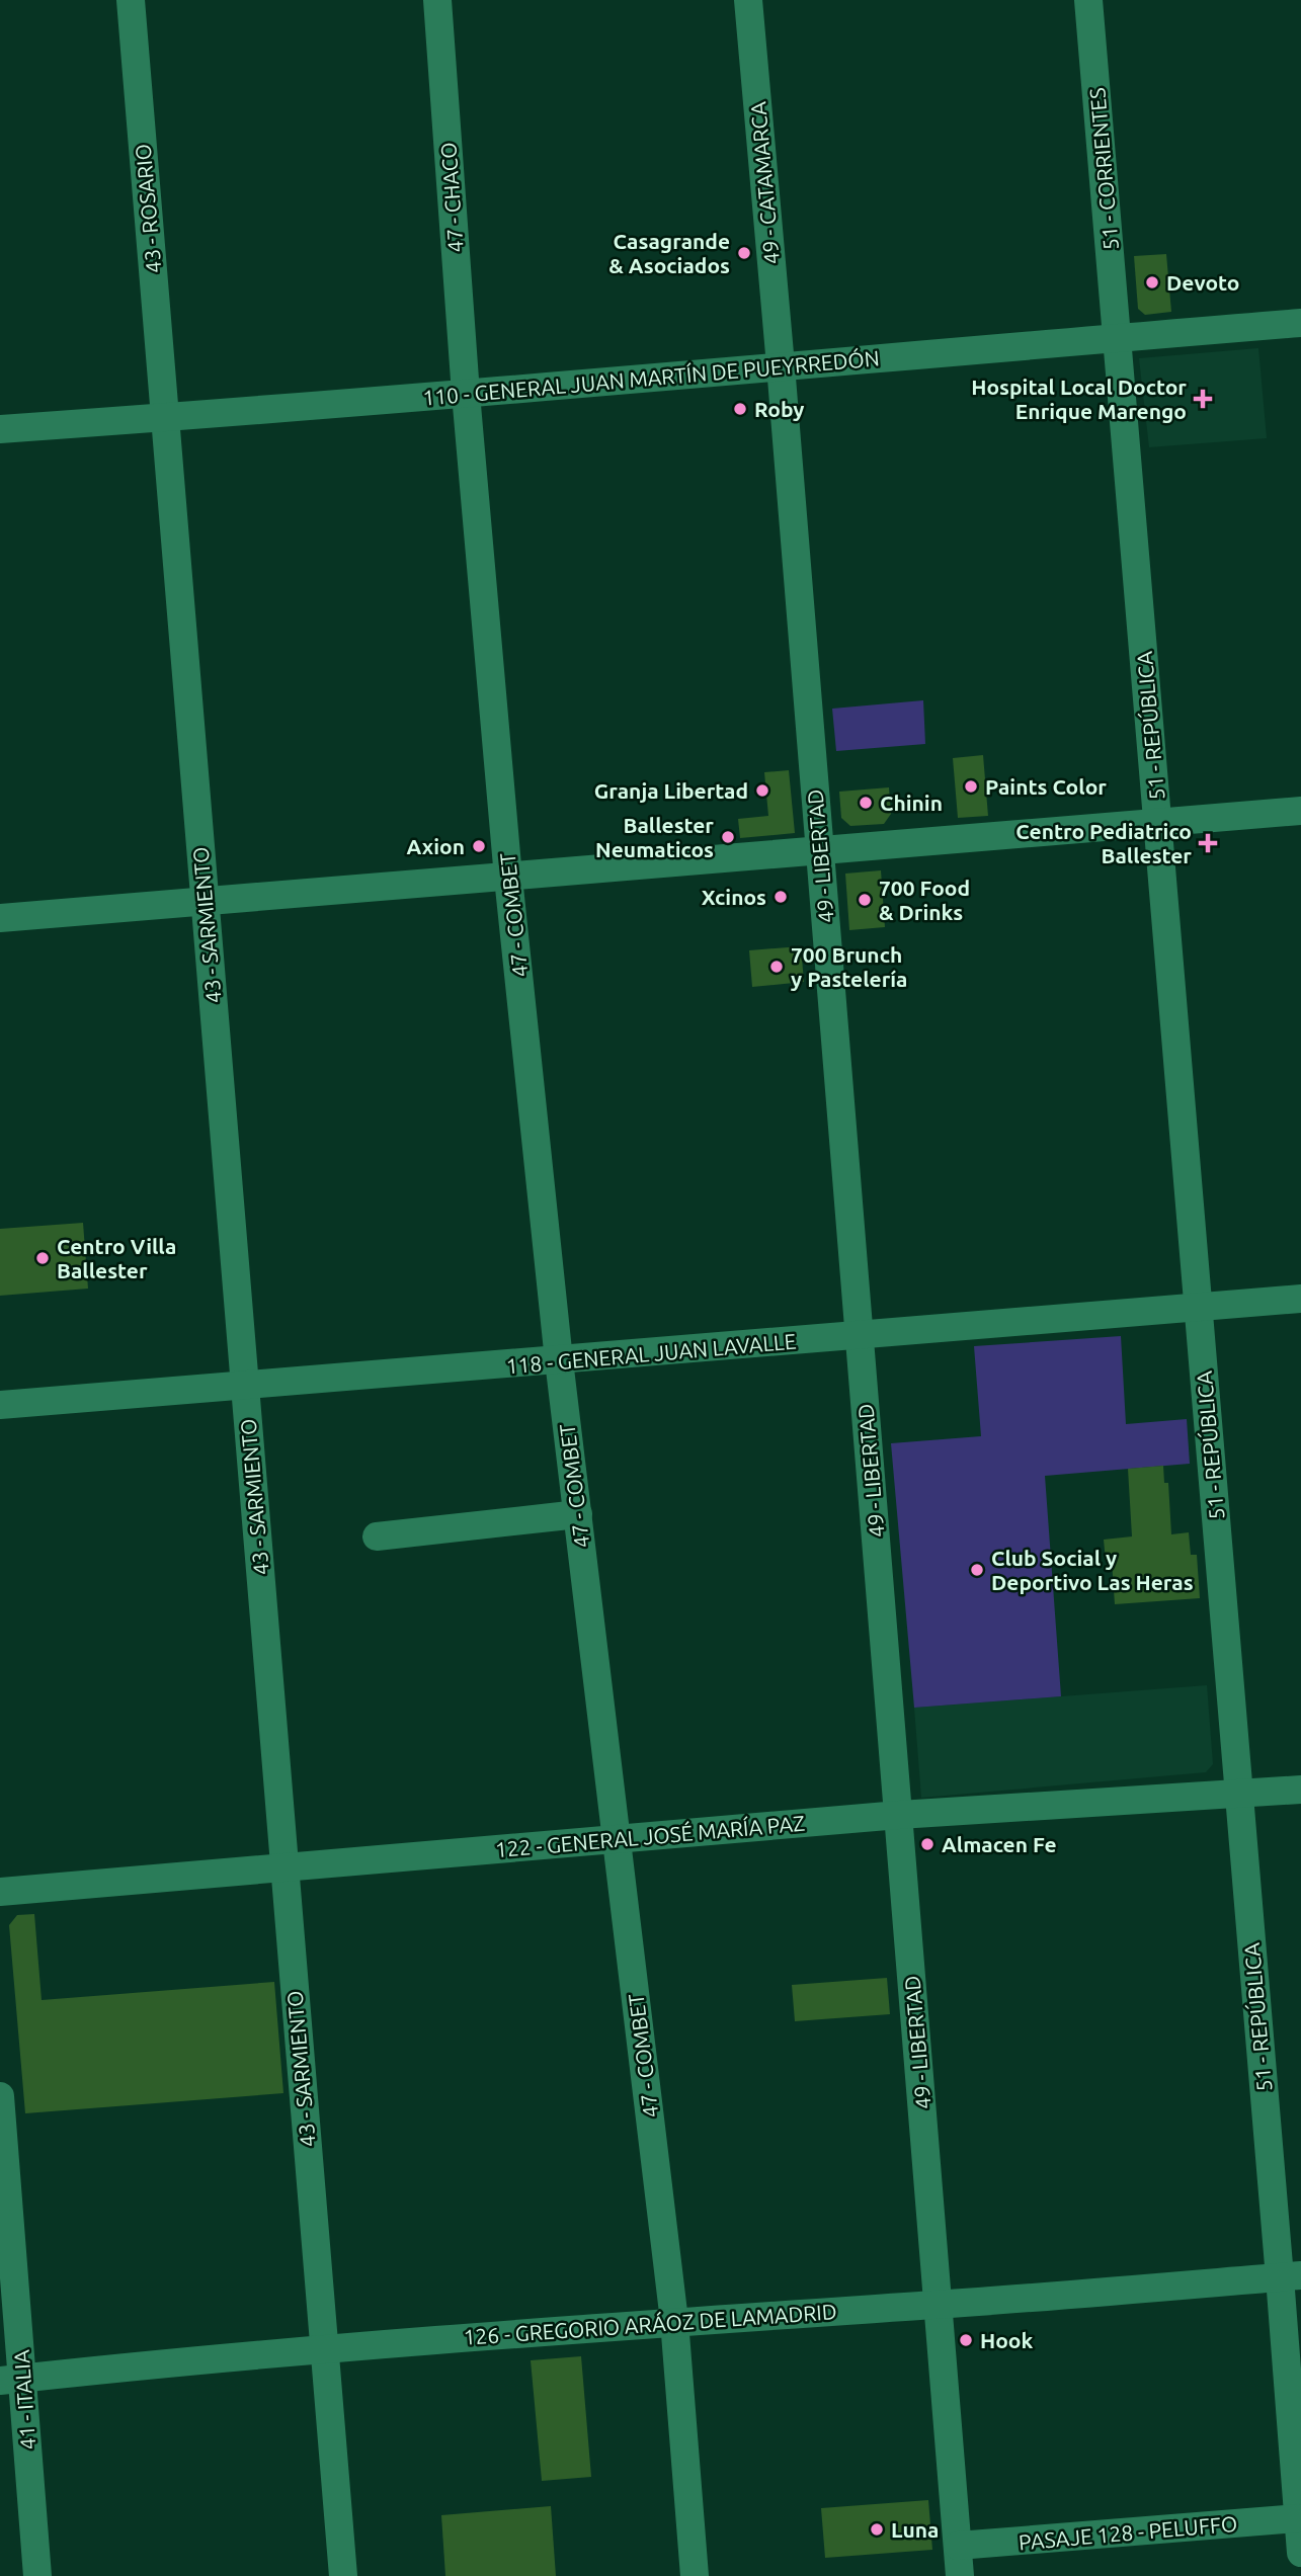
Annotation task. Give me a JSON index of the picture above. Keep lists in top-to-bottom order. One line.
{"streets":{"street":["51 - CORRIENTES","49 - CATAMARCA","47 - CHACO","43 - ROSARIO","110 - GENERAL JUAN MARTÍN DE PUEYRREDÓN","51 - REPÚBLICA","49 - LIBERTAD","47 - COMBET","43 - SARMIENTO","118 - GENERAL JUAN LAVALLE","122 - GENERAL JOSÉ MARÍA PAZ","126 - GREGORIO ARÁOZ DE LAMADRID","41 - ITALIA","PASAJE 128 - PELUFFO"]},"crossings":[["51 - CORRIENTES","110 - GENERAL JUAN MARTÍN DE PUEYRREDÓN"],["51 - CORRIENTES","51 - REPÚBLICA"],["49 - CATAMARCA","110 - GENERAL JUAN MARTÍN DE PUEYRREDÓN"],["49 - CATAMARCA","49 - LIBERTAD"],["47 - CHACO","110 - GENERAL JUAN MARTÍN DE PUEYRREDÓN"],["47 - CHACO","47 - COMBET"],["43 - ROSARIO","110 - GENERAL JUAN MARTÍN DE PUEYRREDÓN"],["43 - ROSARIO","43 - SARMIENTO"],["110 - GENERAL JUAN MARTÍN DE PUEYRREDÓN","51 - REPÚBLICA"],["110 - GENERAL JUAN MARTÍN DE PUEYRREDÓN","49 - LIBERTAD"],["110 - GENERAL JUAN MARTÍN DE PUEYRREDÓN","47 - COMBET"],["110 - GENERAL JUAN MARTÍN DE PUEYRREDÓN","43 - SARMIENTO"],["51 - REPÚBLICA","118 - GENERAL JUAN LAVALLE"],["51 - REPÚBLICA","122 - GENERAL JOSÉ MARÍA PAZ"],["51 - REPÚBLICA","126 - GREGORIO ARÁOZ DE LAMADRID"],["51 - REPÚBLICA","PASAJE 128 - PELUFFO"],["49 - LIBERTAD","118 - GENERAL JUAN LAVALLE"],["49 - LIBERTAD","122 - GENERAL JOSÉ MARÍA PAZ"],["49 - LIBERTAD","126 - GREGORIO ARÁOZ DE LAMADRID"],["49 - LIBERTAD","PASAJE 128 - PELUFFO"],["47 - COMBET","118 - GENERAL JUAN LAVALLE"],["47 - COMBET","122 - GENERAL JOSÉ MARÍA PAZ"],["47 - COMBET","126 - GREGORIO ARÁOZ DE LAMADRID"],["43 - SARMIENTO","118 - GENERAL JUAN LAVALLE"],["43 - SARMIENTO","122 - GENERAL JOSÉ MARÍA PAZ"],["43 - SARMIENTO","126 - GREGORIO ARÁOZ DE LAMADRID"],["126 - GREGORIO ARÁOZ DE LAMADRID","41 - ITALIA"]],"places":{"other":["Casagrande & Asociados","Devoto","Roby","Paints Color","Granja Libertad","Chinin","Ballester Neumaticos","Axion","Xcinos","700 Food & Drinks","700 Brunch y Pastelería","Centro Villa Ballester","Club Social y Deportivo Las Heras","Almacen Fe","Hook","Luna"],"health":["Hospital Local Doctor Enrique Marengo","Centro Pediatrico Ballester"]}}
